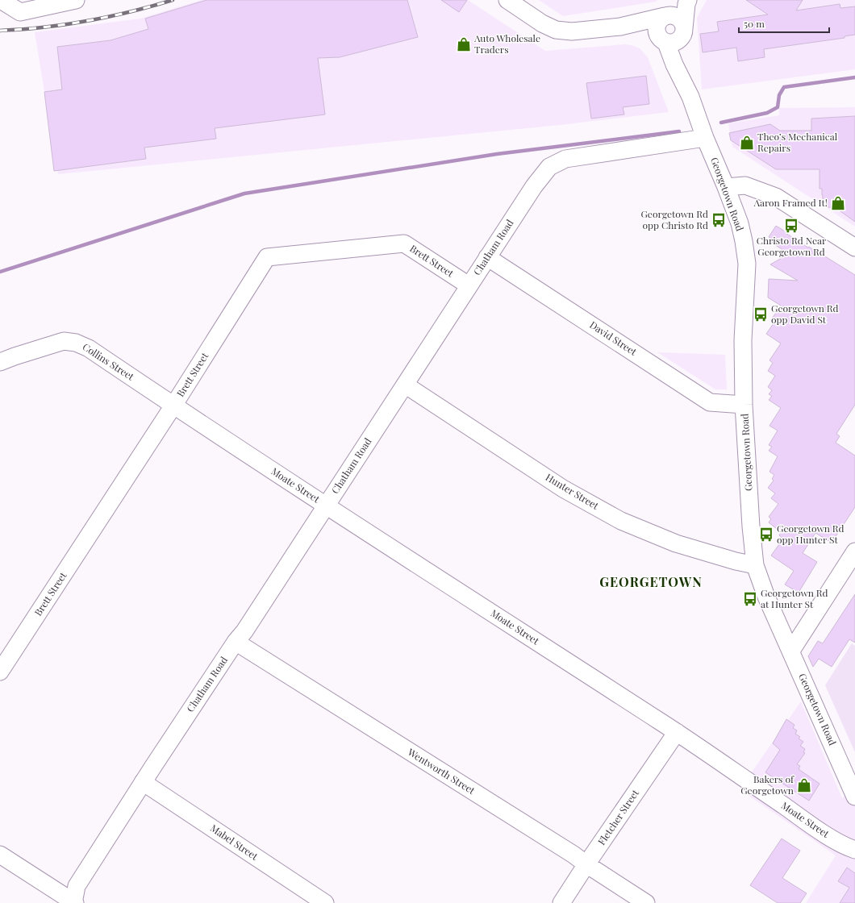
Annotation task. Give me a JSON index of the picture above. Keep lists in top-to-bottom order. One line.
{"streets":{"street":["Georgetown Road","Chatham Road","Brett Street","David Street","Collins Street","Moate Street","Hunter Street","Wentworth Street","Fletcher Street","Mabel Street"]},"crossings":[["Georgetown Road","Chatham Road"],["Georgetown Road","David Street"],["Georgetown Road","Hunter Street"],["Chatham Road","Brett Street"],["Chatham Road","David Street"],["Chatham Road","Moate Street"],["Chatham Road","Hunter Street"],["Chatham Road","Wentworth Street"],["Chatham Road","Mabel Street"],["Brett Street","Collins Street"],["Brett Street","Moate Street"],["Collins Street","Moate Street"],["Moate Street","Fletcher Street"],["Wentworth Street","Fletcher Street"]],"districts":["GEORGETOWN"],"places":{"shop":["Auto Wholesale Traders","Theo’s Mechanical Repairs","Aaron Framed It!","Bakers of Georgetown"],"bus stop":["Georgetown Rd opp Christo Rd","Christo Rd Near Georgetown Rd","Georgetown Rd opp David St","Georgetown Rd opp Hunter St","Georgetown Rd at Hunter St"]},"scale_bar":"50 m"}
